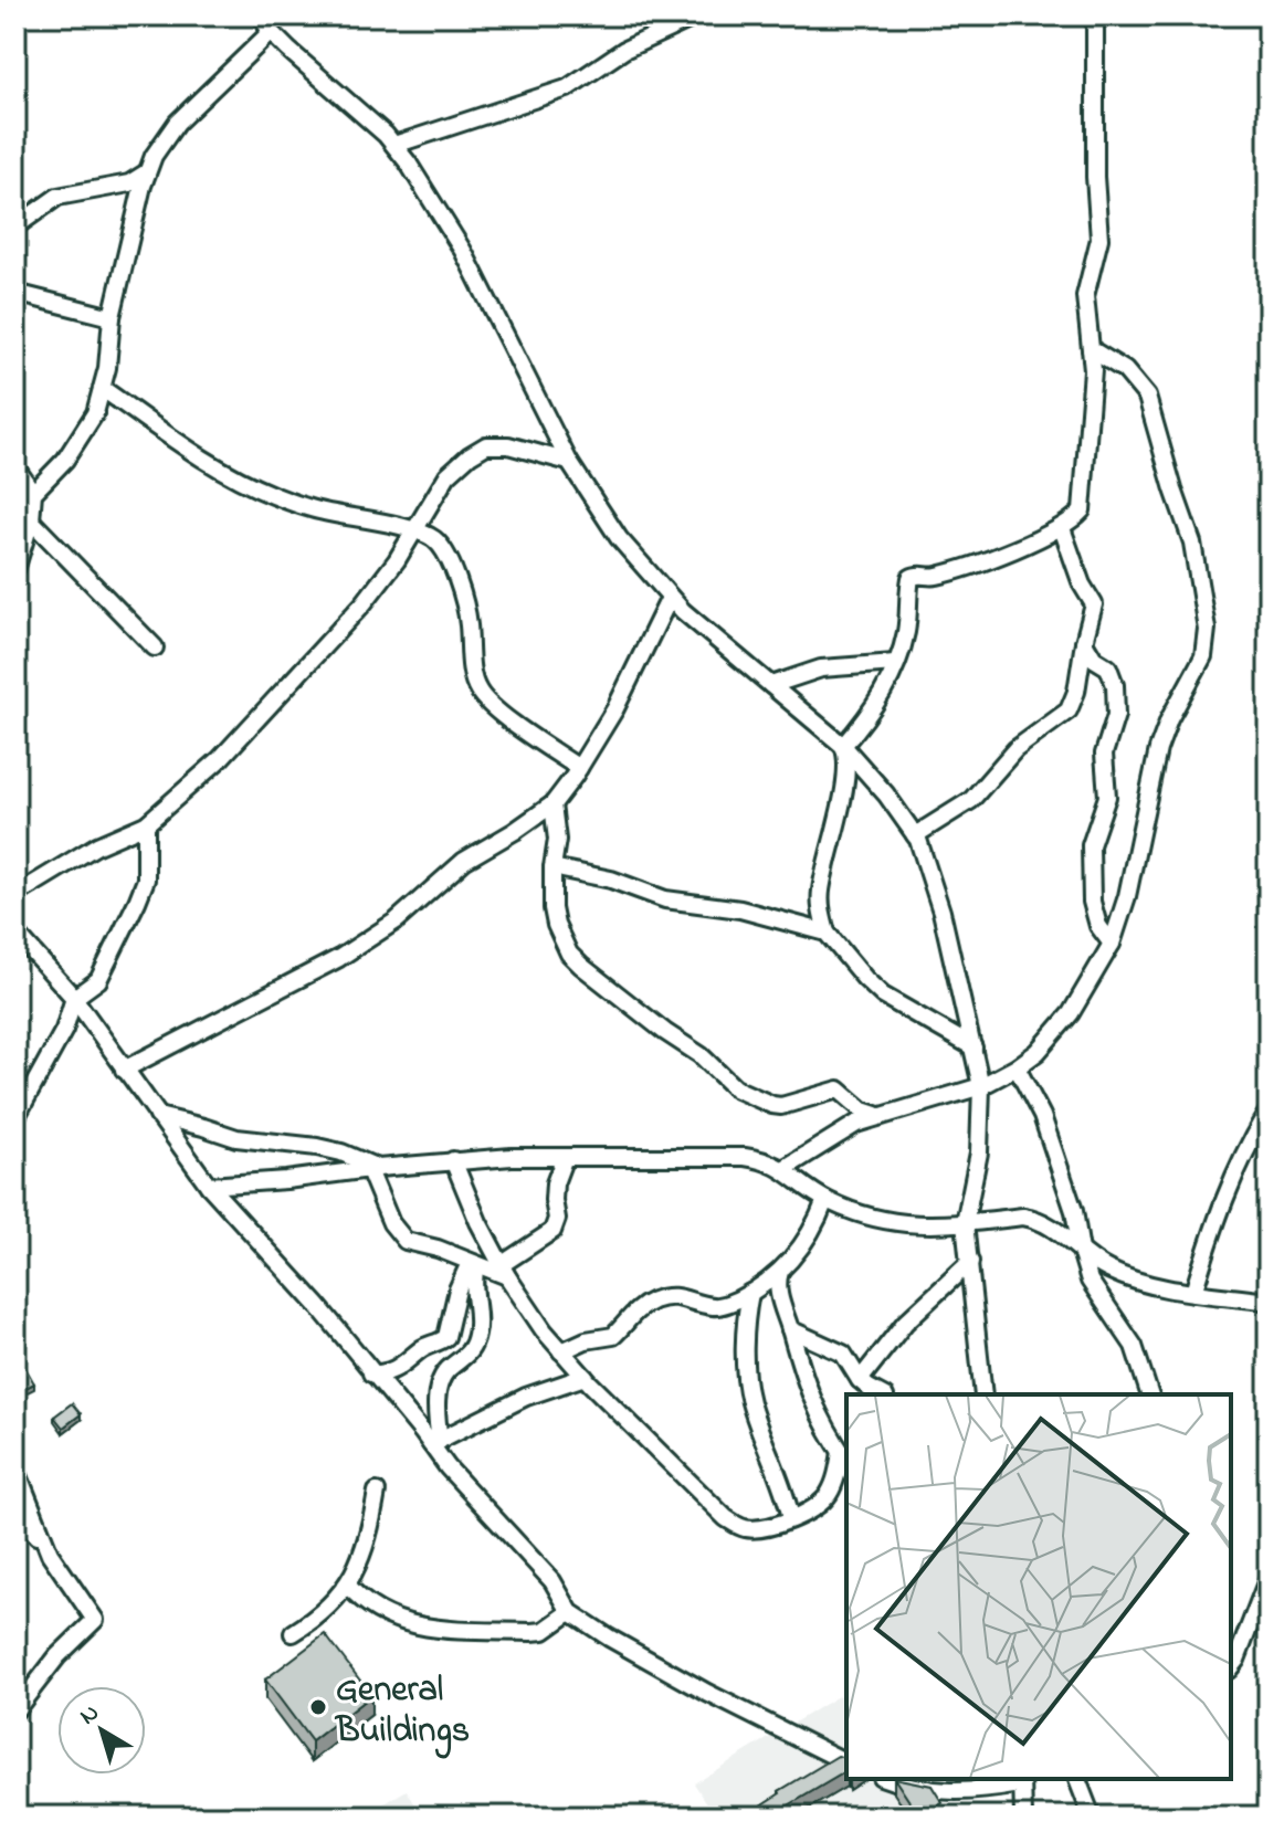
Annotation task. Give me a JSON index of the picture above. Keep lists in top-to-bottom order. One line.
{"places":["General Buildings"],"north":"top left"}
